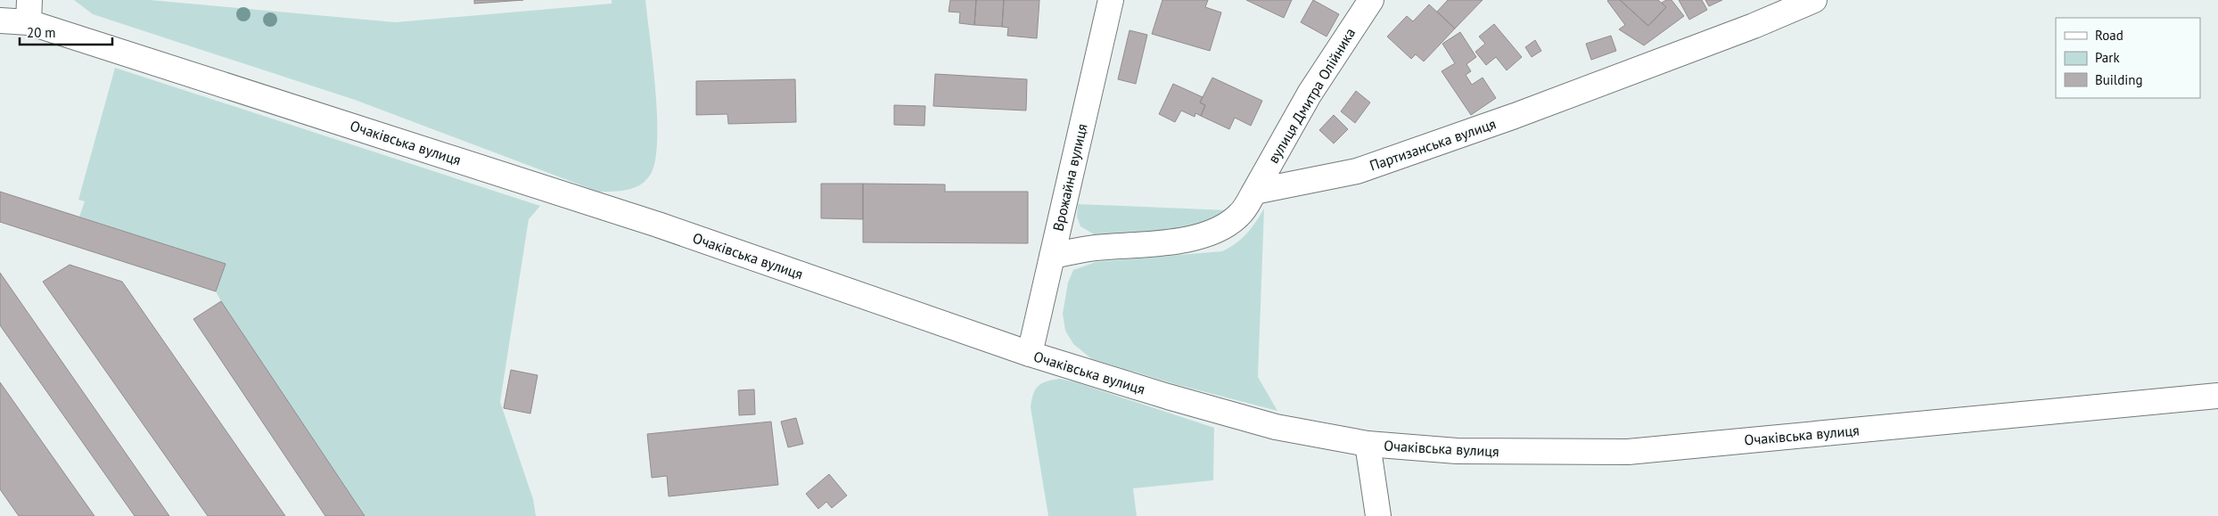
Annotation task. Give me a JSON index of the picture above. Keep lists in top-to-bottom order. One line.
{"streets":{"street":["вулиця Дмитра Олійника","Очаківська вулиця","Партизанська вулиця","Врожайна вулиця"]},"crossings":[["вулиця Дмитра Олійника","Партизанська вулиця"],["Очаківська вулиця","Врожайна вулиця"]],"legend":["Road","Park","Building"],"scale_bar":"20 m"}
